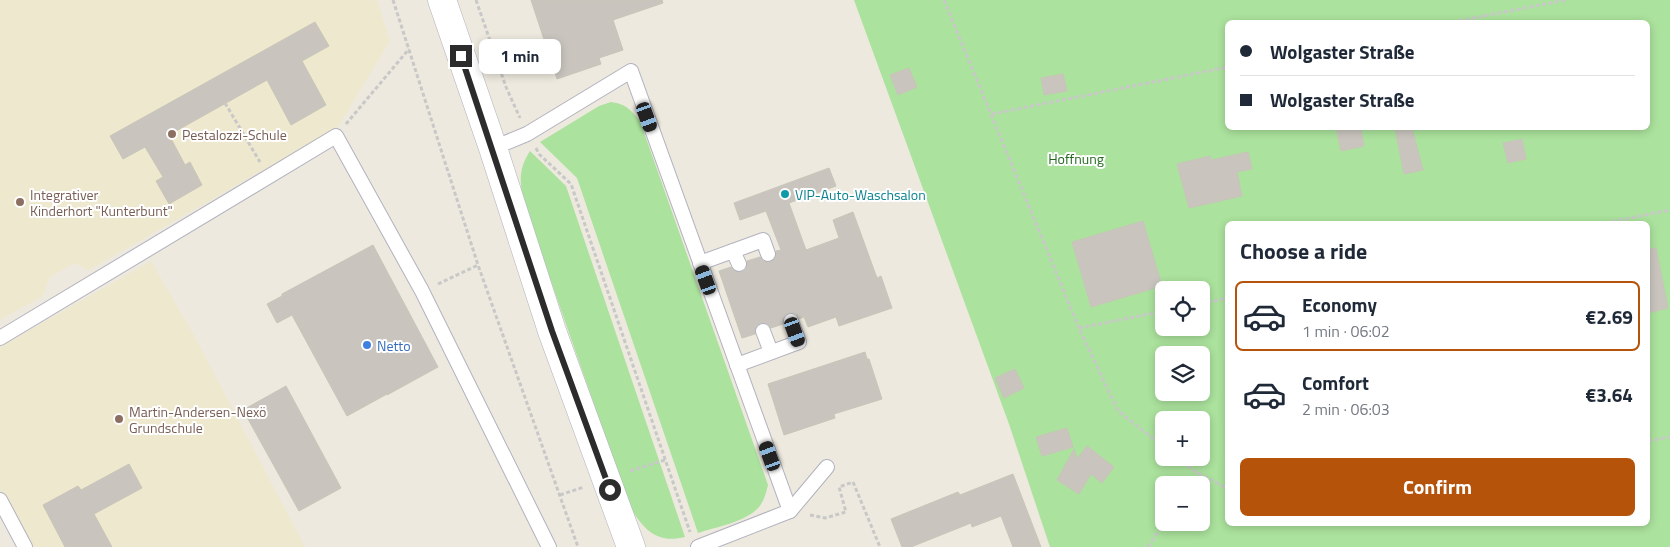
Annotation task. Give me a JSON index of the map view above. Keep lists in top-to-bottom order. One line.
{"parks":["Hoffnung"],"places":["Pestalozzi-Schule","VIP-Auto-Waschsalon","Integrativer Kinderhort \"Kunterbunt\"","Netto","Martin-Andersen-Nexö Grundschule"],"page":{"banner":["Wolgaster Straße","Wolgaster Straße"],"bubble":"1 min","heading":"Choose a ride","map_buttons":["+","−"],"list":[{"name":"Economy","note":"1 min · 06:02","value":"€2.69"},{"name":"Comfort","note":"2 min · 06:03","value":"€3.64"}],"buttons":"Confirm"}}
